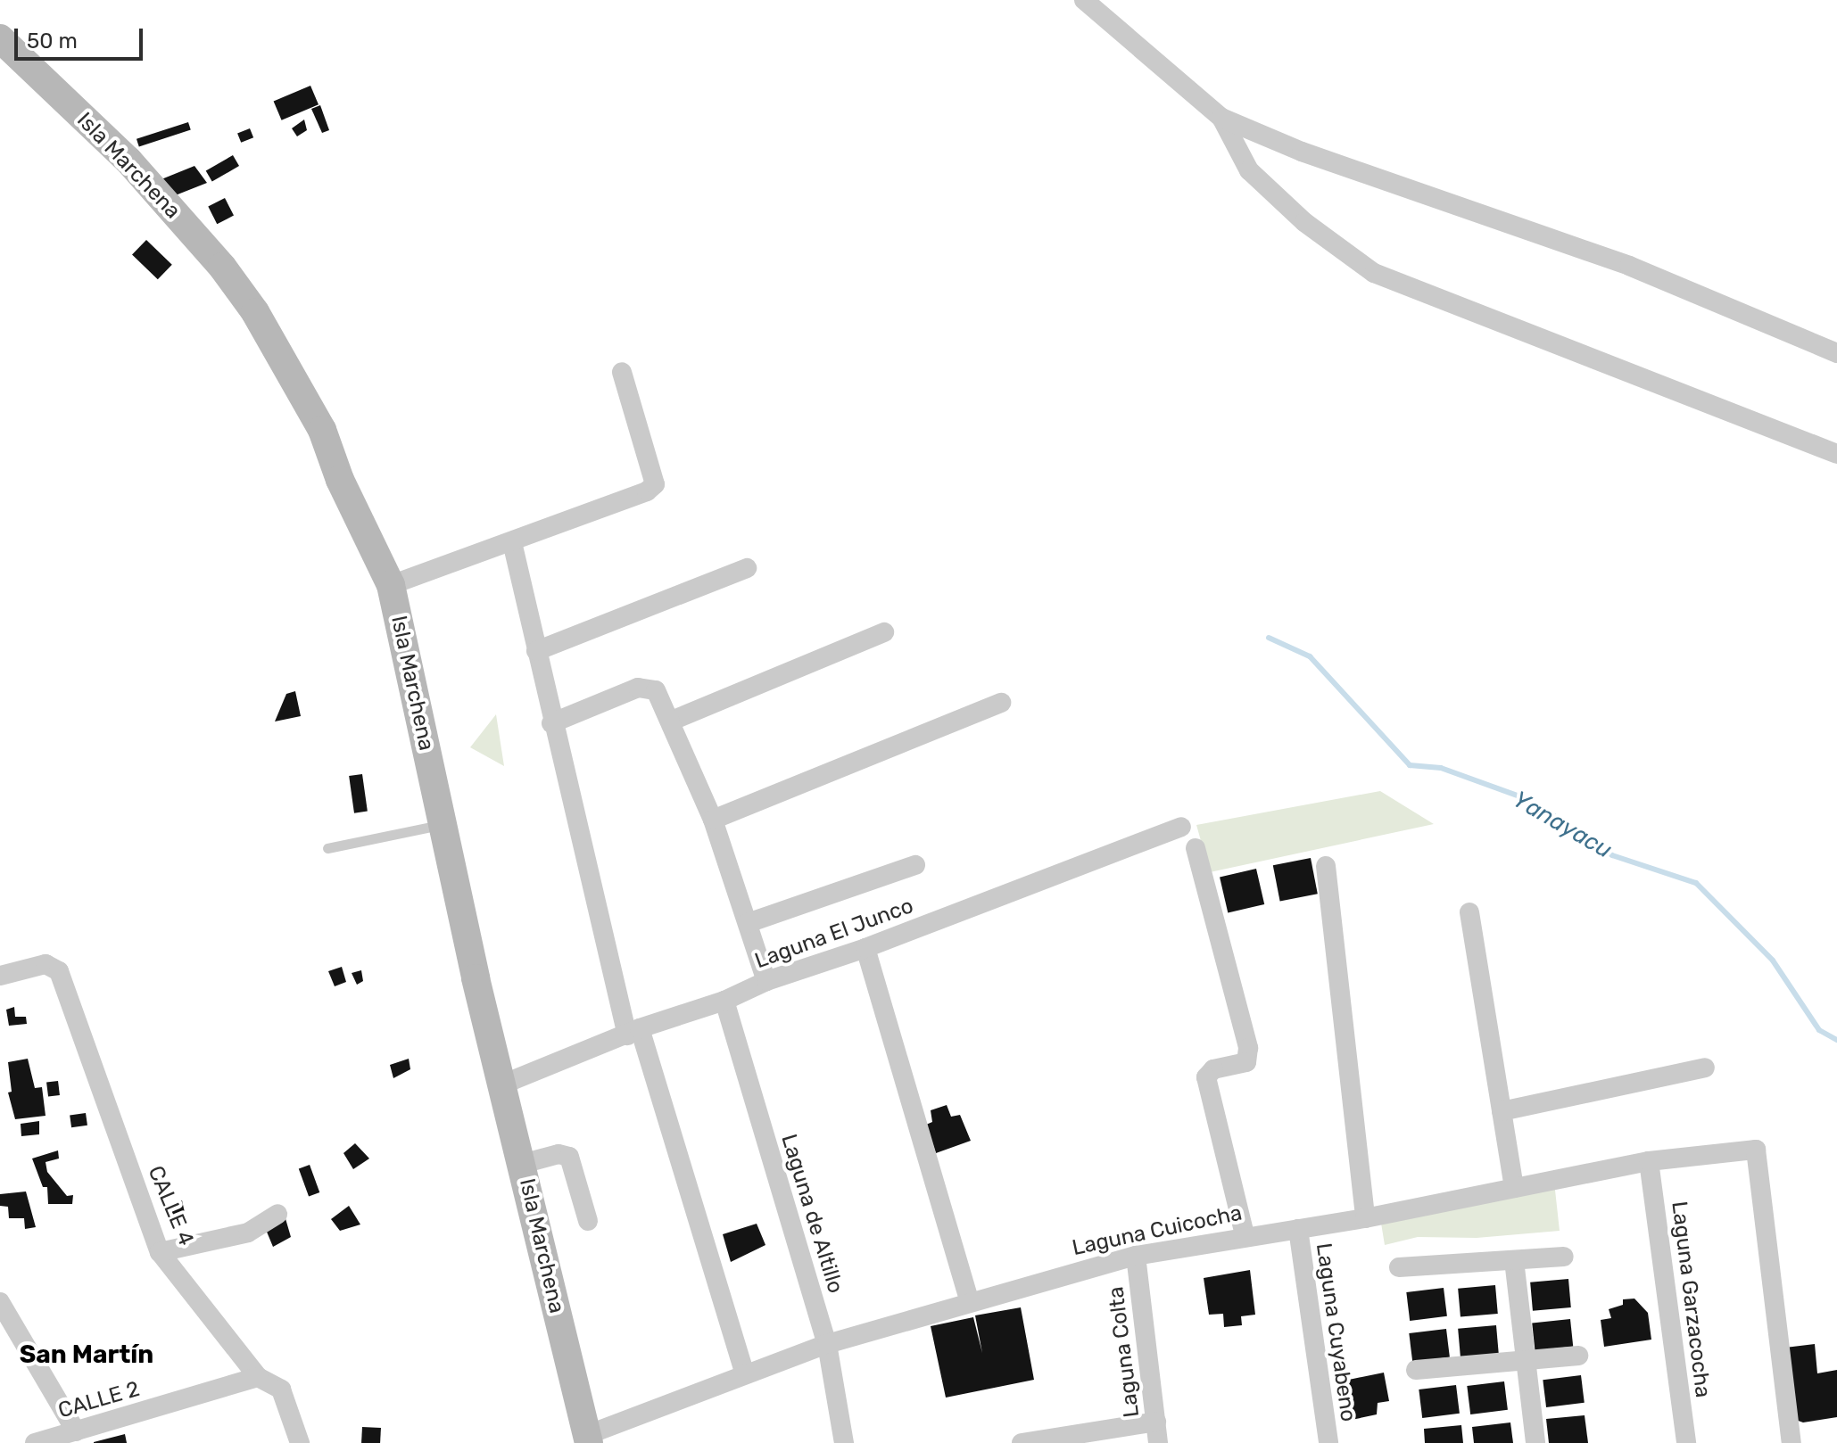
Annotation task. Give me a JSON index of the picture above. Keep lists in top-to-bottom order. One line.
{"streets":{"street":["Isla Marchena","Laguna El Junco","CALLE 4","Laguna de Altillo","Laguna Cuicocha","Laguna Garzacocha","Laguna Cuyabeno","Laguna Colta","CALLE 2"]},"crossings":[["Isla Marchena","Laguna El Junco"],["Isla Marchena","Laguna Cuicocha"],["Laguna El Junco","Laguna de Altillo"],["CALLE 4","CALLE 2"],["Laguna de Altillo","Laguna Cuicocha"],["Laguna Cuicocha","Laguna Garzacocha"],["Laguna Cuicocha","Laguna Cuyabeno"],["Laguna Cuicocha","Laguna Colta"]],"districts":["San Martín"],"water":["Yanayacu"],"scale_bar":"50 m"}
